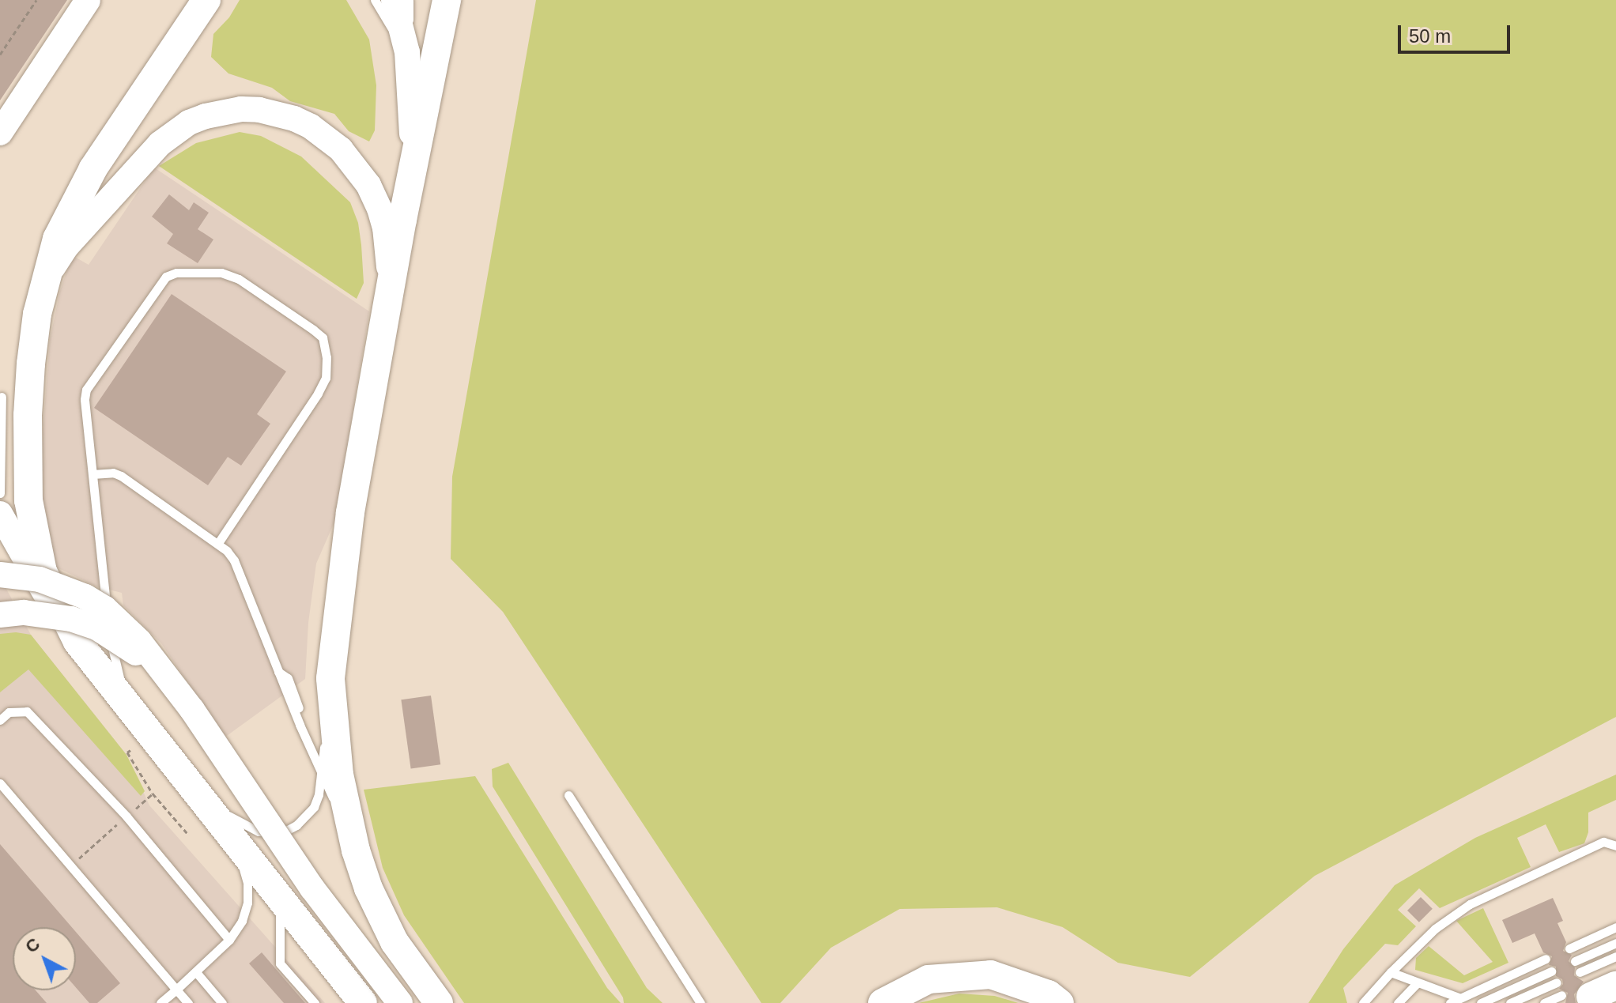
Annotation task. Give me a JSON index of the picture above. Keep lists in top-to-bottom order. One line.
{"scale_bar":"50 m","north":"top left"}
